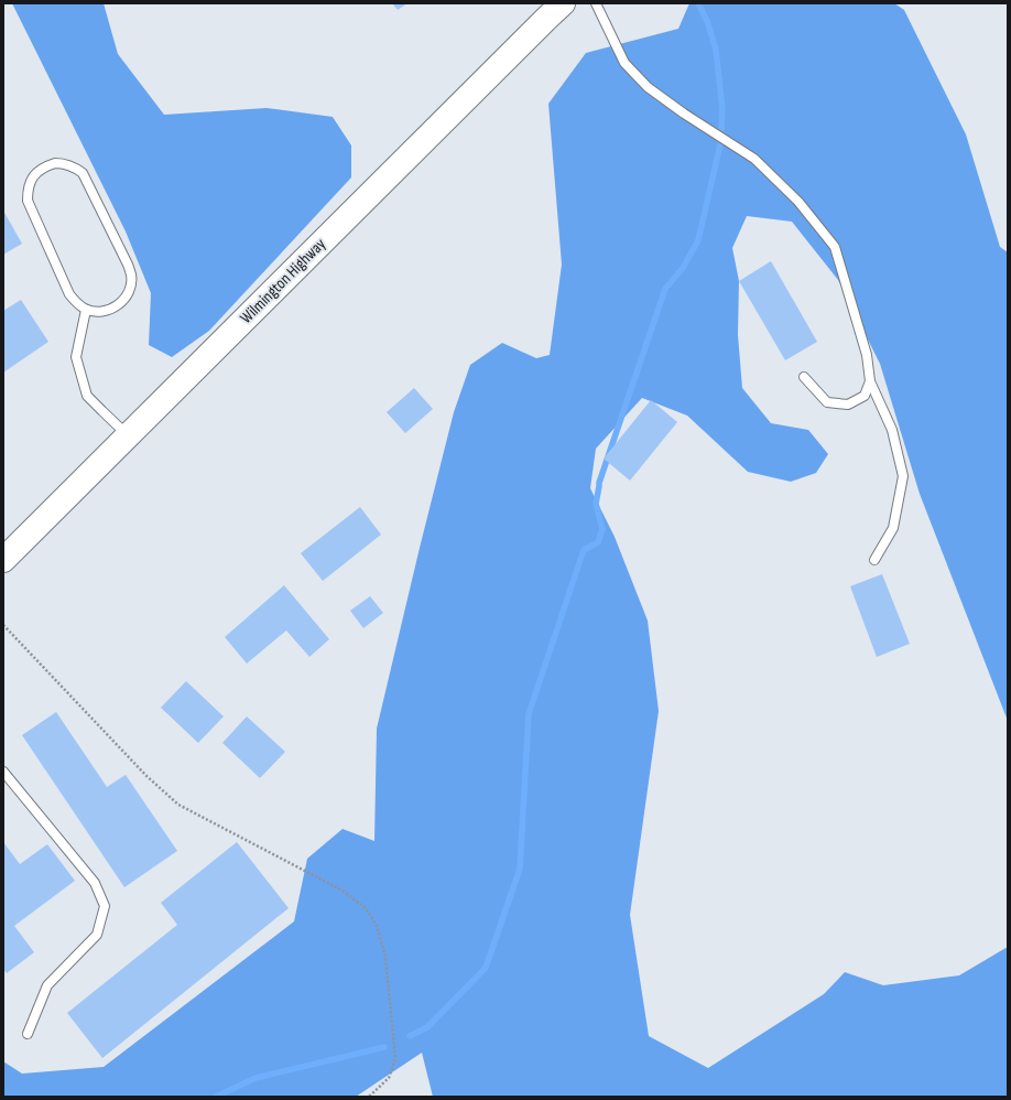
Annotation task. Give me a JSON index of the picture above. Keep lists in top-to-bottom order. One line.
{"streets":{"street":["Wilmington Highway"]}}
